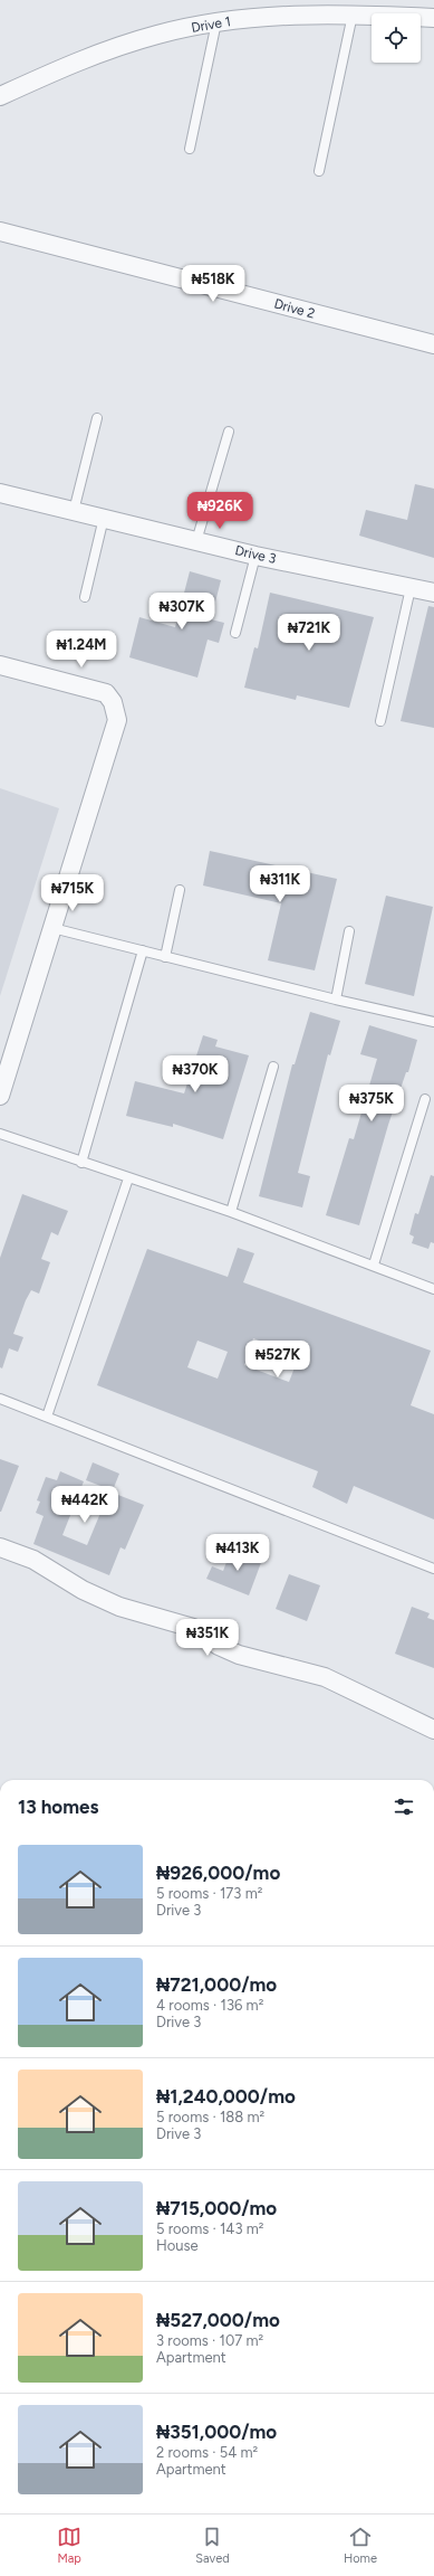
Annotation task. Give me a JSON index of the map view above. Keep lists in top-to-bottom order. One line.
{"streets":{"street":["Drive 1","Drive 2","Drive 3"]},"page":{"price":["₦518K","₦926K","₦307K","₦721K","₦1.24M","₦311K","₦715K","₦370K","₦375K","₦527K","₦442K","₦413K","₦351K"],"heading":"13 homes","list":[{"name":"₦926,000/mo","note":"5 rooms · 173 m² · Drive 3"},{"name":"₦721,000/mo","note":"4 rooms · 136 m² · Drive 3"},{"name":"₦1,240,000/mo","note":"5 rooms · 188 m² · Drive 3"},{"name":"₦715,000/mo","note":"5 rooms · 143 m² · House"},{"name":"₦527,000/mo","note":"3 rooms · 107 m² · Apartment"},{"name":"₦351,000/mo","note":"2 rooms · 54 m² · Apartment"}],"tabs":["Map","Saved","Home"]}}
